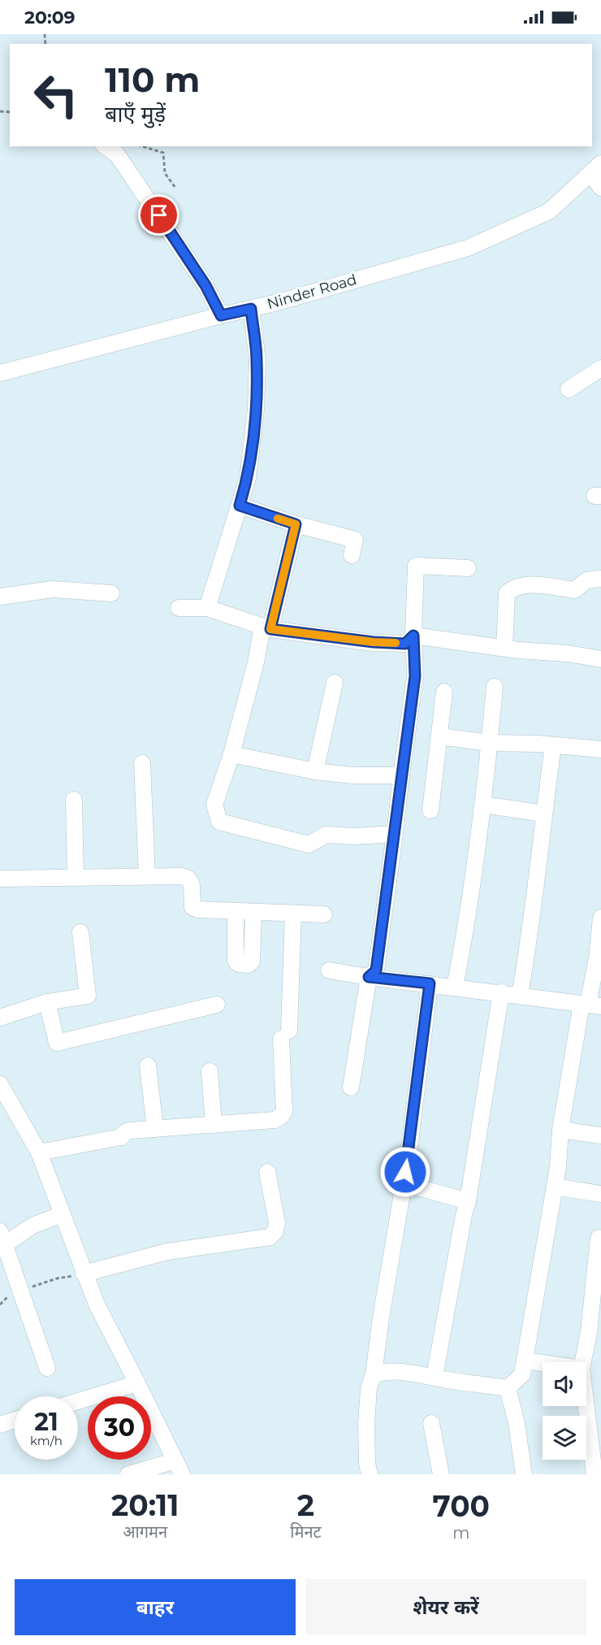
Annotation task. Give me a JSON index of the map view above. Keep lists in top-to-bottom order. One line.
{"streets":{"street":["Ninder Road"]},"page":{"status":"20:09","turn":["110 m","बाएँ मुड़ें"],"speed":"21 km/h","limit":"30","eta":["20:11","आगमन","2","मिनट","700","m"],"buttons":["बाहर","शेयर करें"]}}
